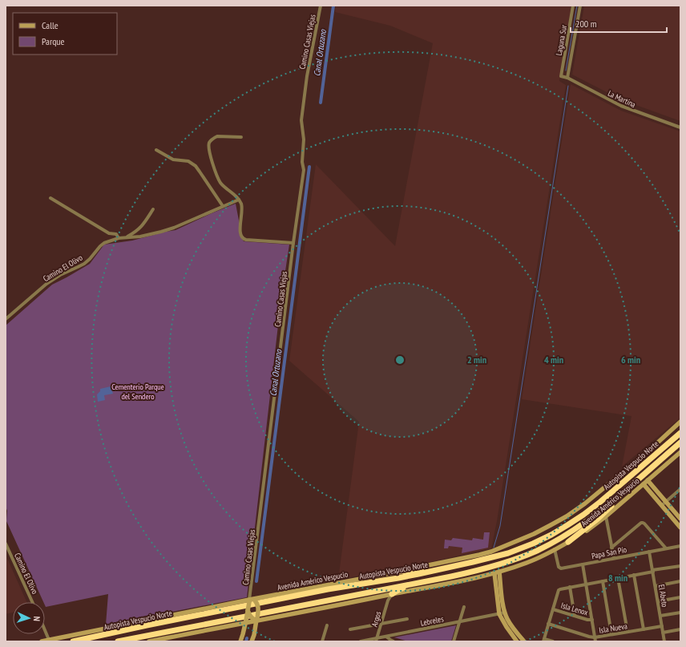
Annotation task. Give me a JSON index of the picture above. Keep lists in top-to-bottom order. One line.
{"streets":{"highway":["Autopista Vespucio Norte"],"main road":["Avenida Américo Vespucio"],"street":["Laguna Sur","Camino Casas Viejas","La Martina","Camino El Olivo","Papa San Pío","El Abeto","Isla Lenox","Argos","Lebreles","Isla Nueva"]},"crossings":[["Laguna Sur","La Martina"],["Camino Casas Viejas","Avenida Américo Vespucio"],["Avenida Américo Vespucio","Papa San Pío"],["Avenida Américo Vespucio","Argos"],["Papa San Pío","El Abeto"],["El Abeto","Isla Nueva"],["Argos","Lebreles"]],"water":["Canal Ortuzano"],"parks":["Cementerio Parque del Sendero"],"legend":["Calle","Parque"],"scale_bar":"200 m","north":"right","rings":["2 min","4 min","6 min","8 min"]}
